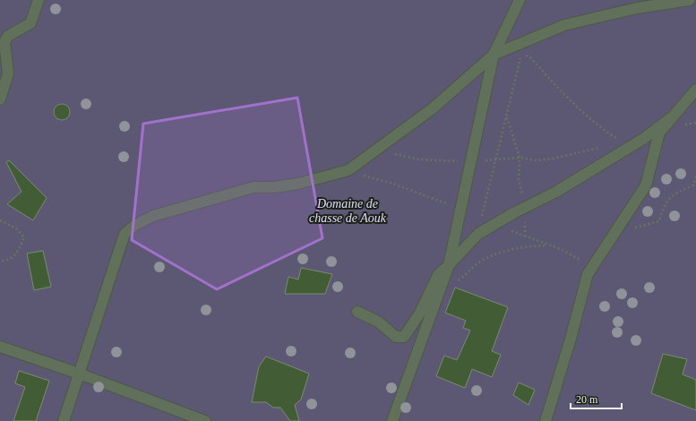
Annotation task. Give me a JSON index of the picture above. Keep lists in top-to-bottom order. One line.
{"parks":["Domaine de chasse de Aouk"],"scale_bar":"20 m"}
